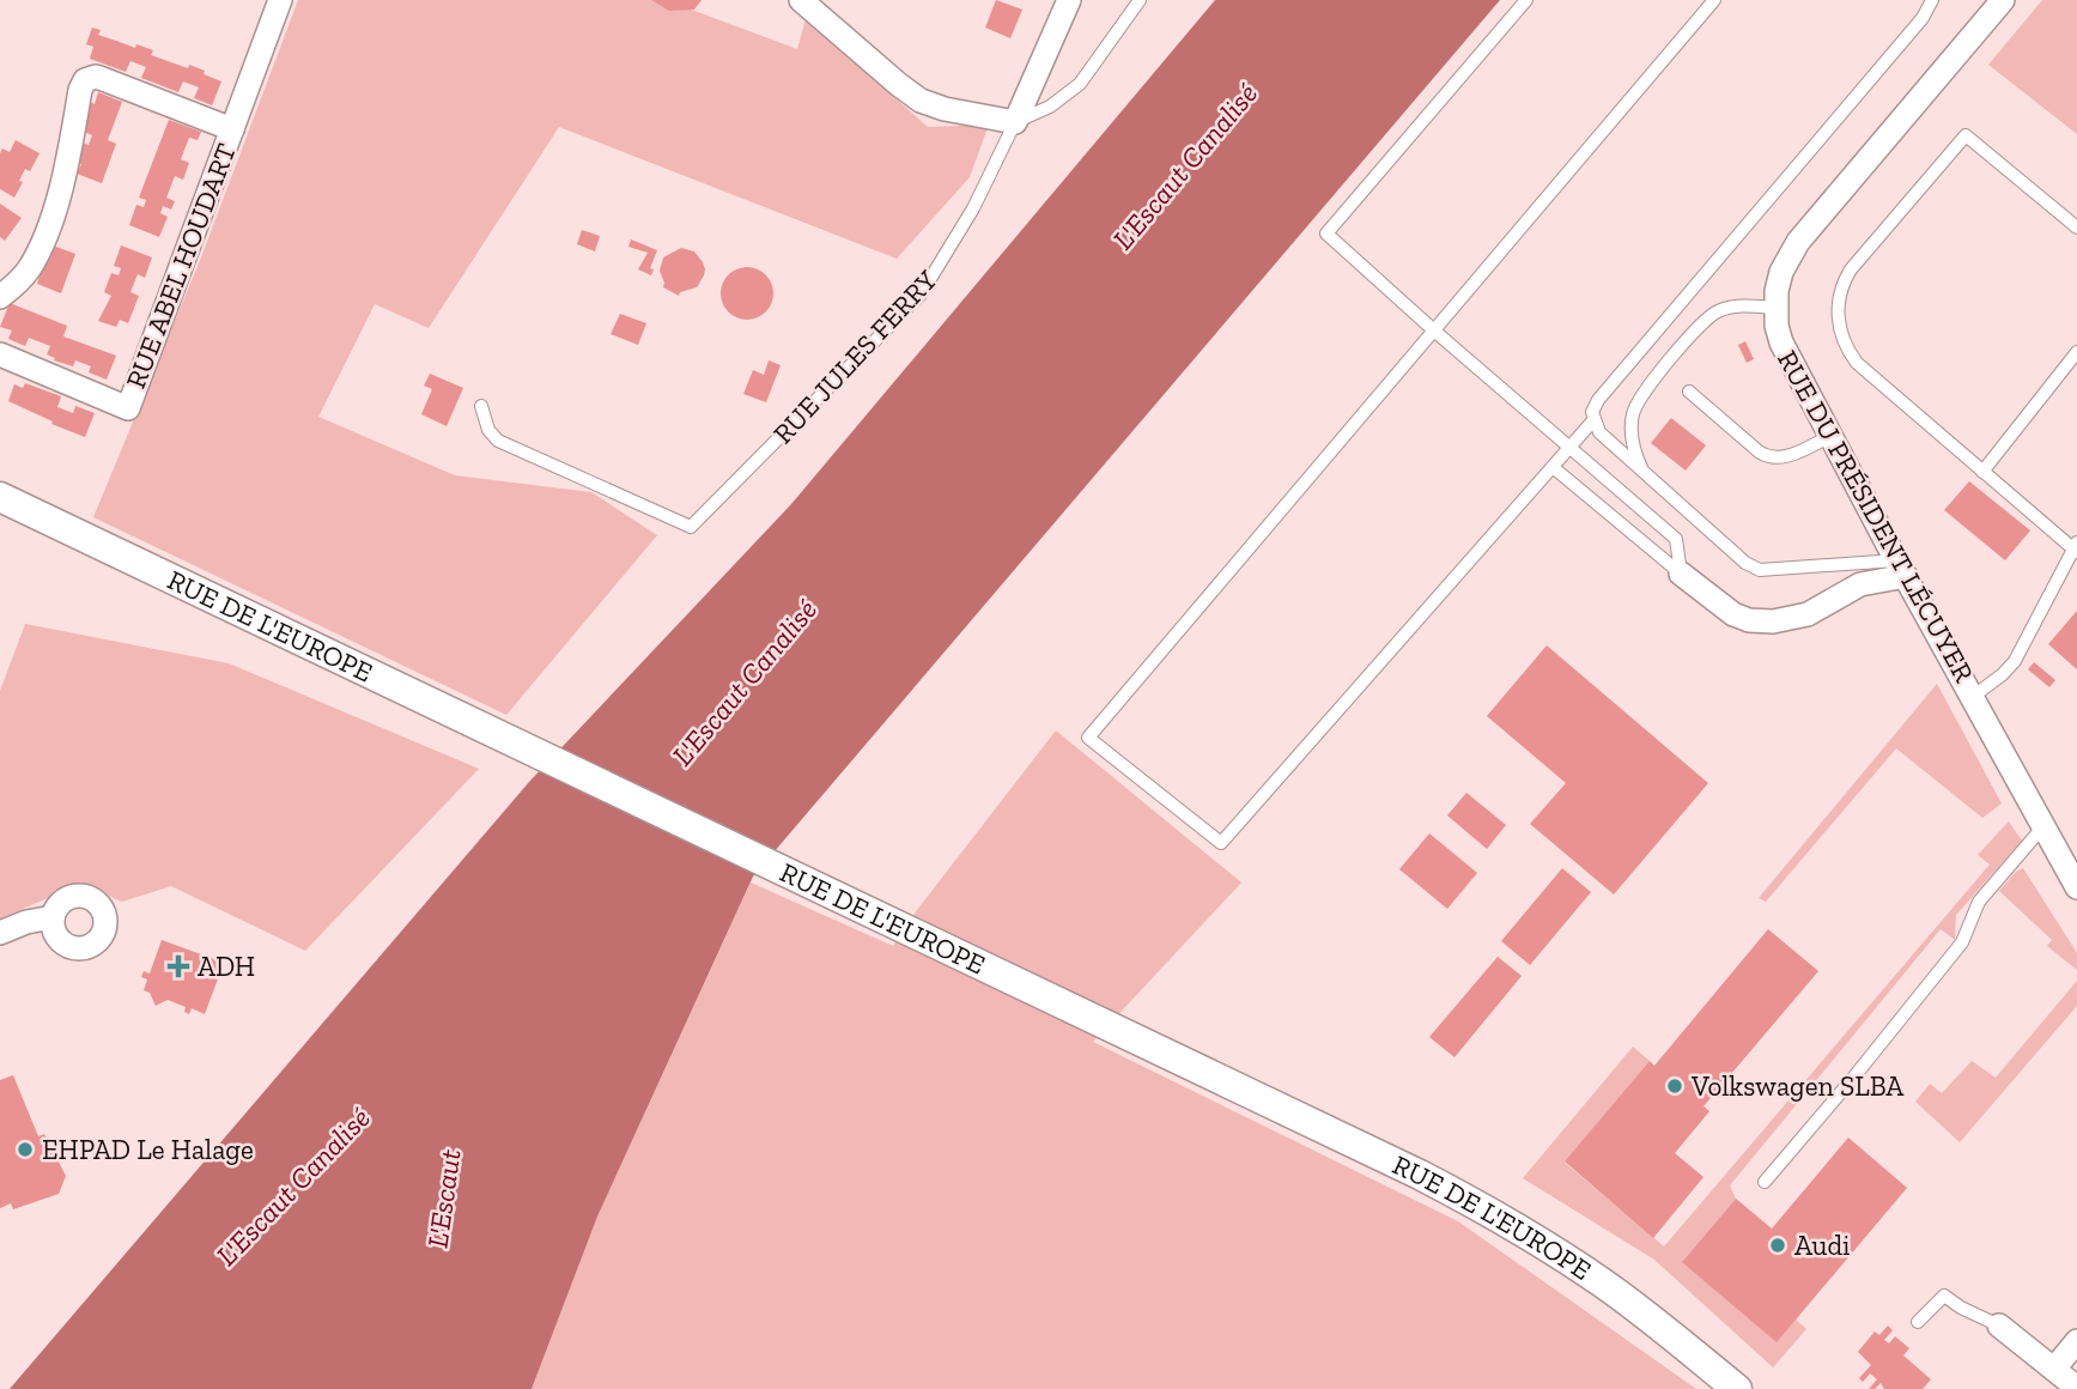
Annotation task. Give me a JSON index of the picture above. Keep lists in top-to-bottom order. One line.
{"streets":{"street":["RUE ABEL HOUDART","RUE DU PRÉSIDENT LÉCUYER","RUE DE L'EUROPE"],"lane":["RUE JULES FERRY"]},"water":["L'Escaut Canalisé","L'Escaut"],"places":{"health":["ADH"],"other":["Volkswagen SLBA","EHPAD Le Halage","Audi"]}}
